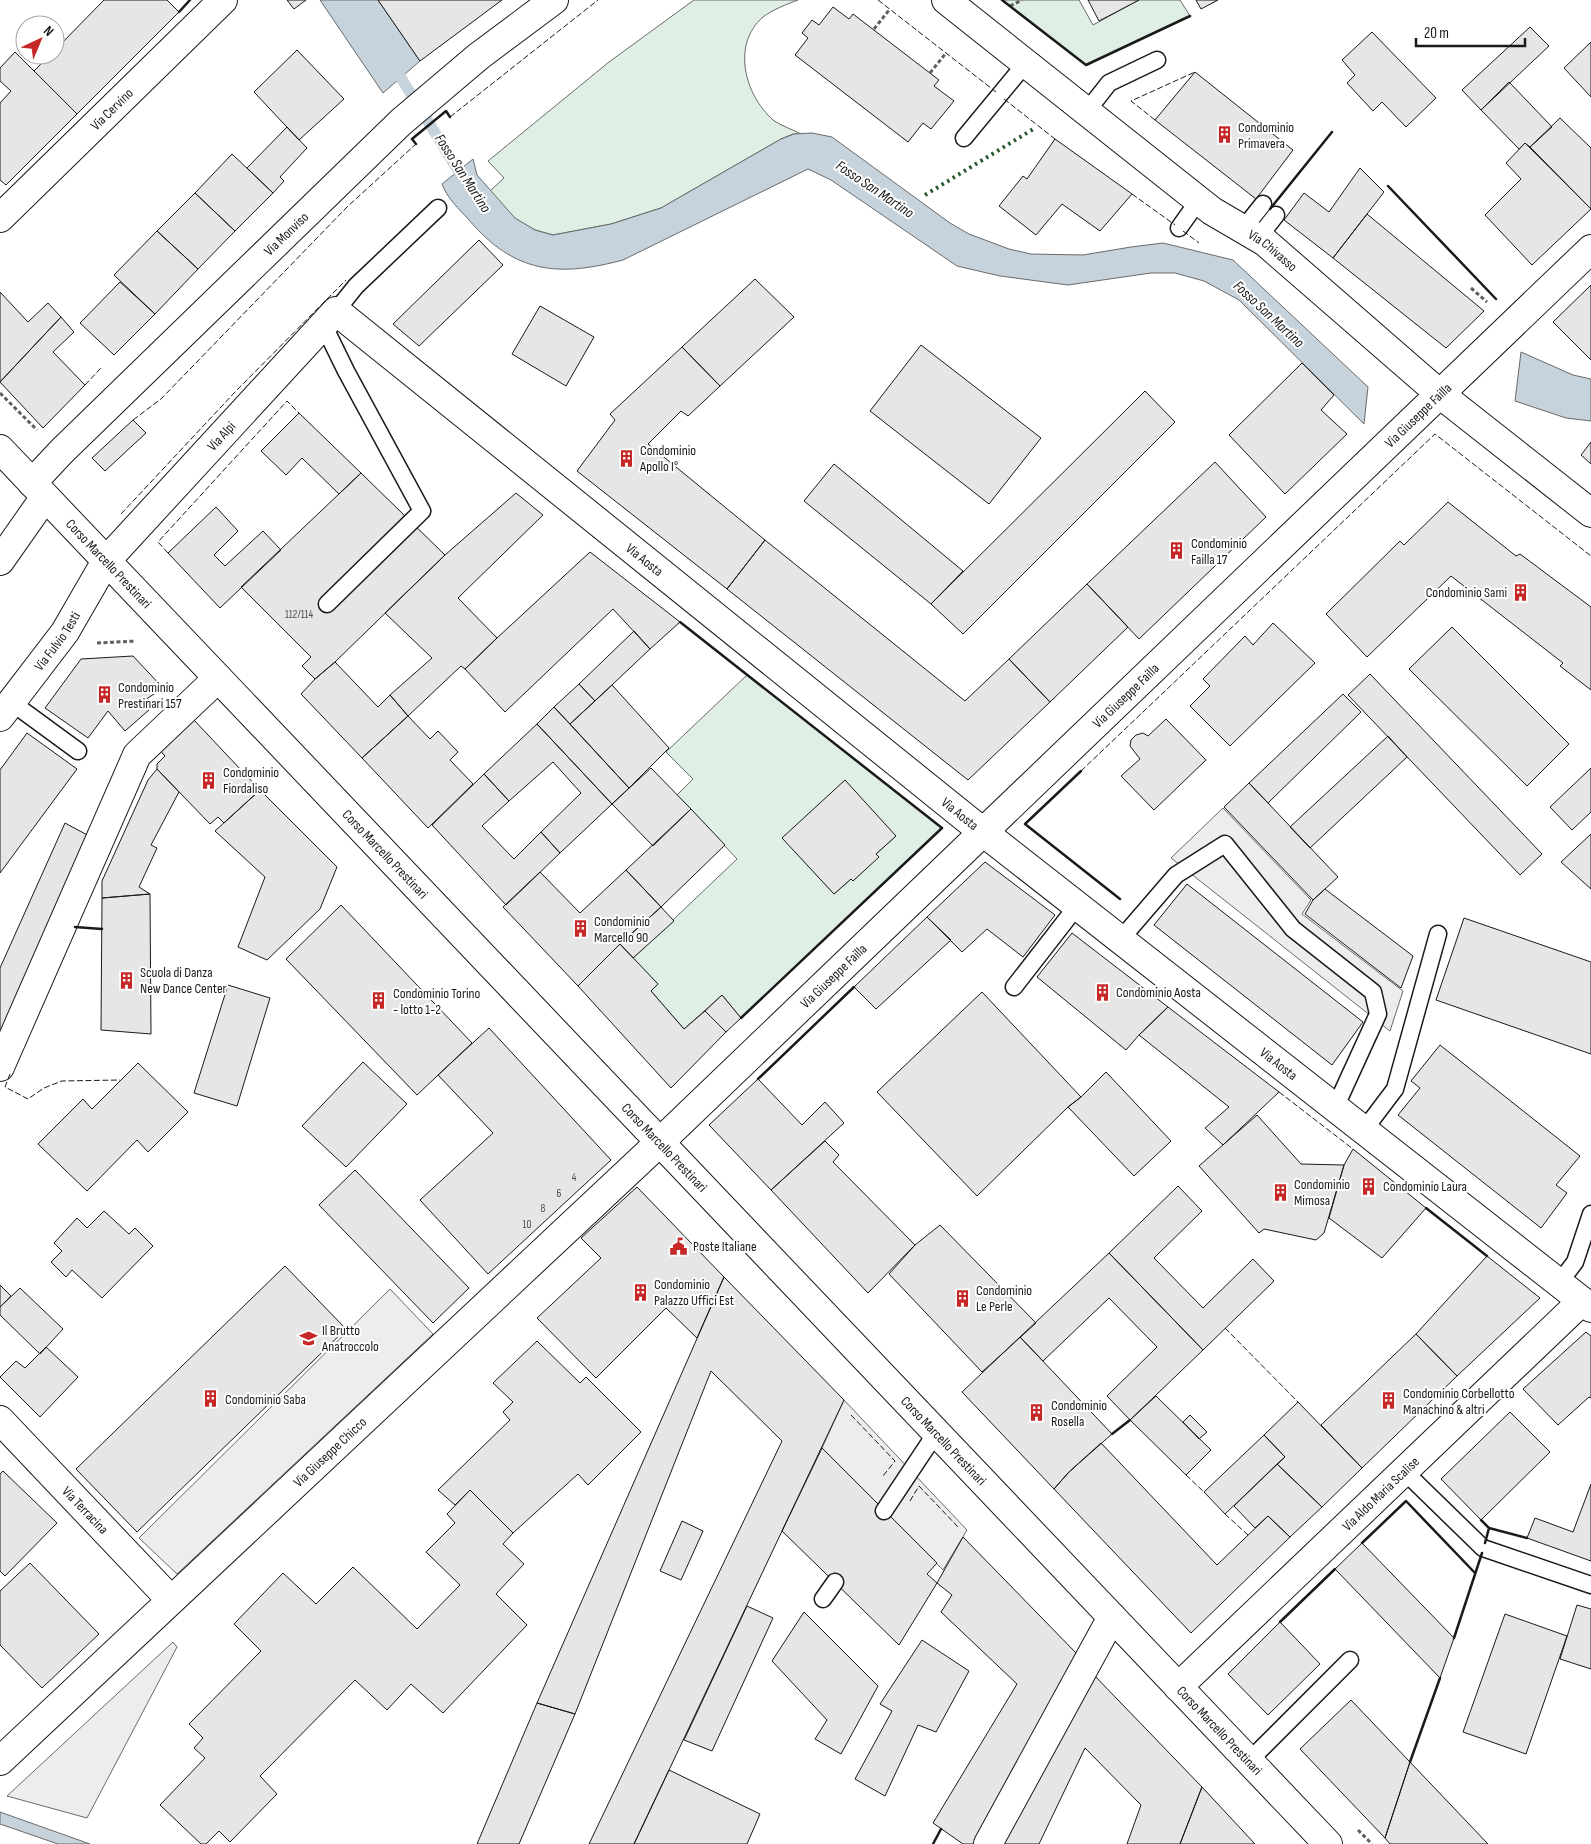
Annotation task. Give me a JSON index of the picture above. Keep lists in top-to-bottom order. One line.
{"streets":{"street":["Via Cervino","Via Monviso","Via Chivasso","Via Giuseppe Failla","Via Alpi","Via Aosta","Corso Marcello Prestinari","Via Fulvio Testi","Via Giuseppe Chicco","Via Aldo Maria Scalise","Via Terracina"]},"crossings":[["Via Monviso","Corso Marcello Prestinari"],["Via Chivasso","Via Giuseppe Failla"],["Via Giuseppe Failla","Via Aosta"],["Via Giuseppe Failla","Corso Marcello Prestinari"],["Via Giuseppe Failla","Via Giuseppe Chicco"],["Via Alpi","Via Aosta"],["Via Alpi","Corso Marcello Prestinari"],["Via Alpi","Via Fulvio Testi"],["Via Aosta","Via Aldo Maria Scalise"],["Corso Marcello Prestinari","Via Fulvio Testi"],["Corso Marcello Prestinari","Via Giuseppe Chicco"],["Corso Marcello Prestinari","Via Aldo Maria Scalise"],["Via Giuseppe Chicco","Via Terracina"]],"water":["Fosso San Martino"],"places":{"building":["Condominio Primavera","Condominio Apollo I°","Condominio Failla 17","Condominio Sami","Condominio Prestinari 157","Condominio Fiordaliso","Condominio Marcello 90","Scuola di Danza New Dance Center","Condominio Aosta","Condominio Torino - lotto 1-2","Condominio Laura","Condominio Mimosa","Condominio Palazzo Uffici Est","Condominio Le Perle","Condominio Saba","Condominio Corbellotto Manachino & altri","Condominio Rosella"],"public building":["Poste Italiane"],"school or university":["Il Brutto Anatroccolo"]},"house_numbers":["112/114","4","6","8","10"],"scale_bar":"20 m","north":"top right"}
